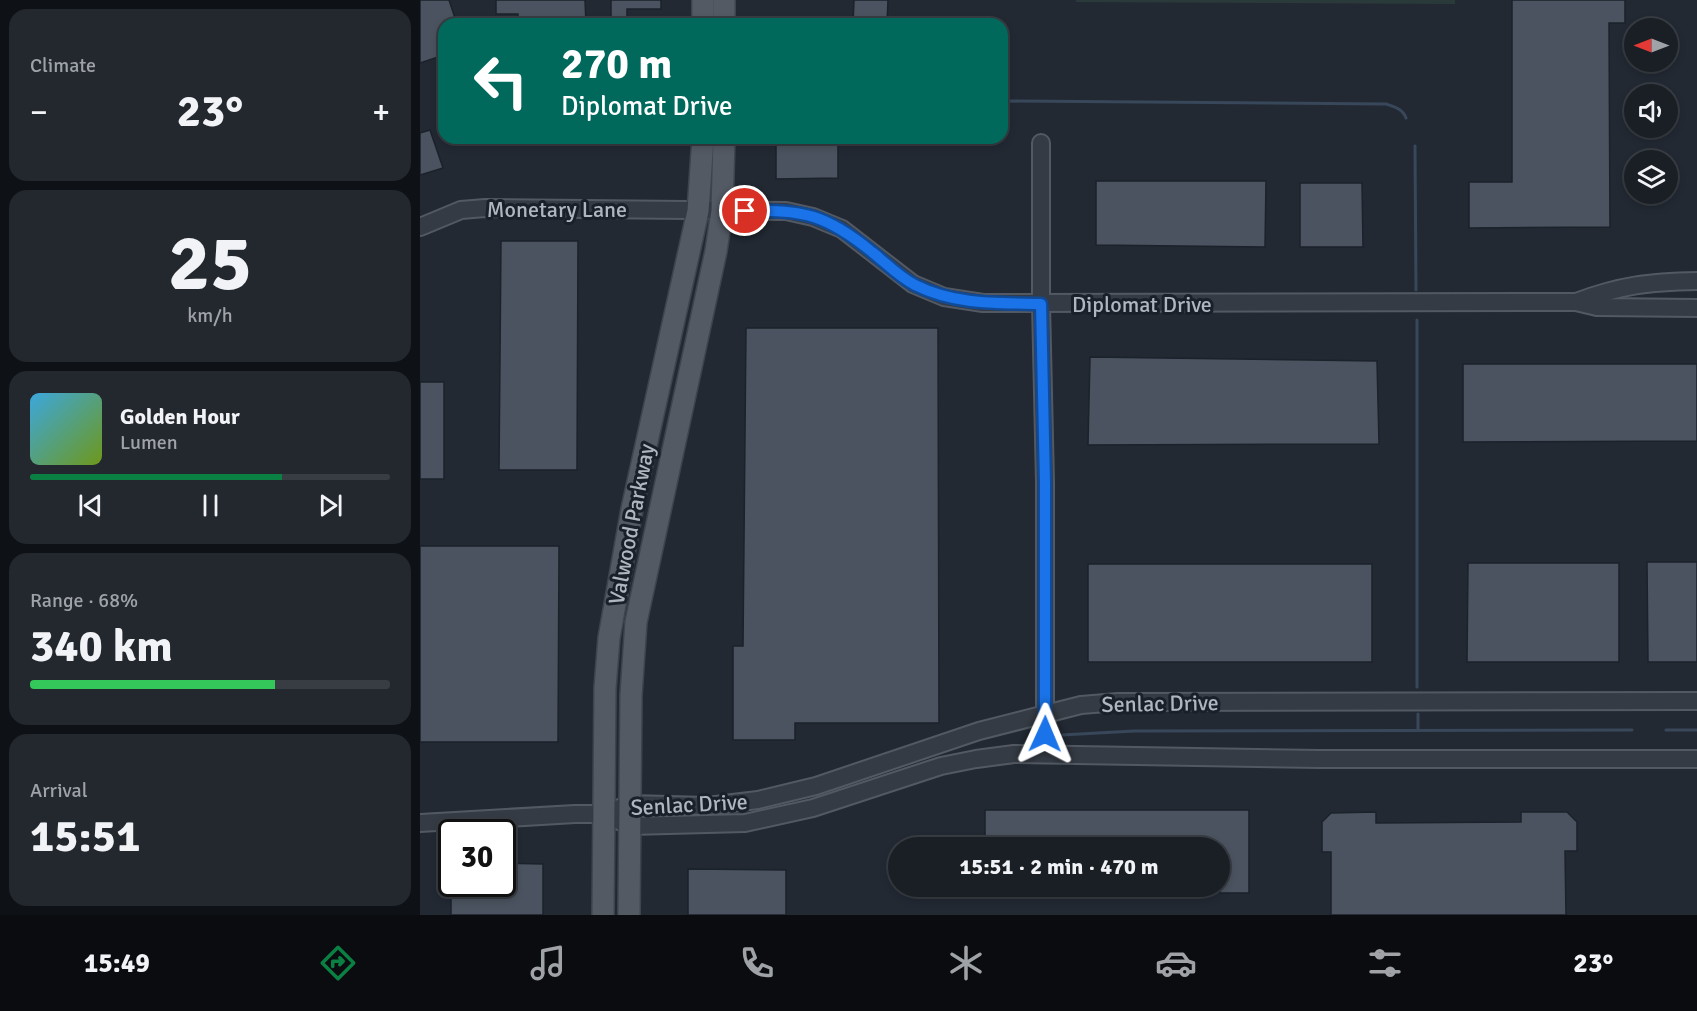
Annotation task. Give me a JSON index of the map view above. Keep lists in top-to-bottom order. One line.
{"streets":{"main road":["Valwood Parkway"],"street":["Monetary Lane","Diplomat Drive","Senlac Drive"]},"crossings":[["Monetary Lane","Diplomat Drive"],["Monetary Lane","Valwood Parkway"],["Diplomat Drive","Valwood Parkway"],["Valwood Parkway","Senlac Drive"]],"north":"left","page":{"tile":["Climate",["25","km/h"],["Range · 68%","340 km"],["Arrival","15:51"]],"turn":["270 m","Diplomat Drive"],"heat":["−","23°","+"],"song":["Golden Hour","Lumen"],"limit":"30","trip":"15:51 · 2 min · 470 m","tabs":["15:49","23°"]}}
